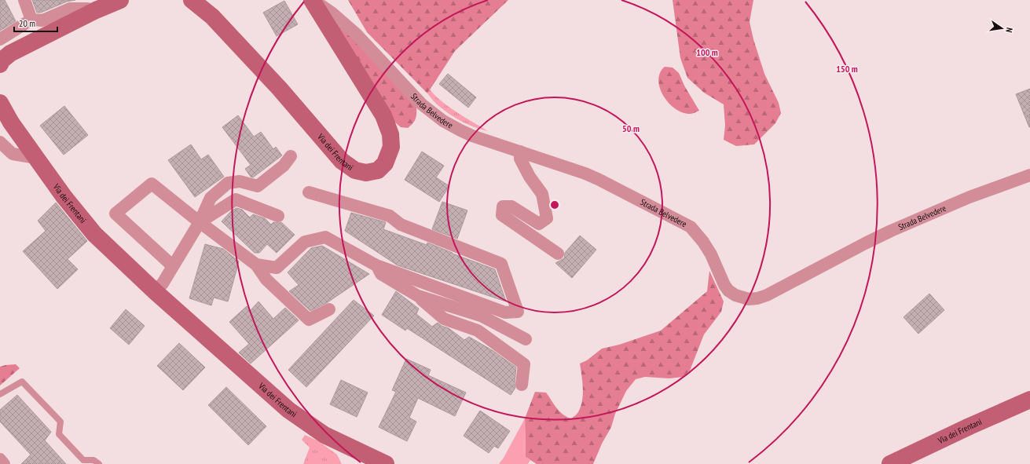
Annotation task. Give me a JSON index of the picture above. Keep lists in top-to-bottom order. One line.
{"streets":{"main road":["Via dei Frentani"],"street":["Strada Belvedere"]},"crossings":[["Strada Belvedere","Via dei Frentani"]],"scale_bar":"20 m","north":"right","rings":["100 m","150 m","50 m"]}
